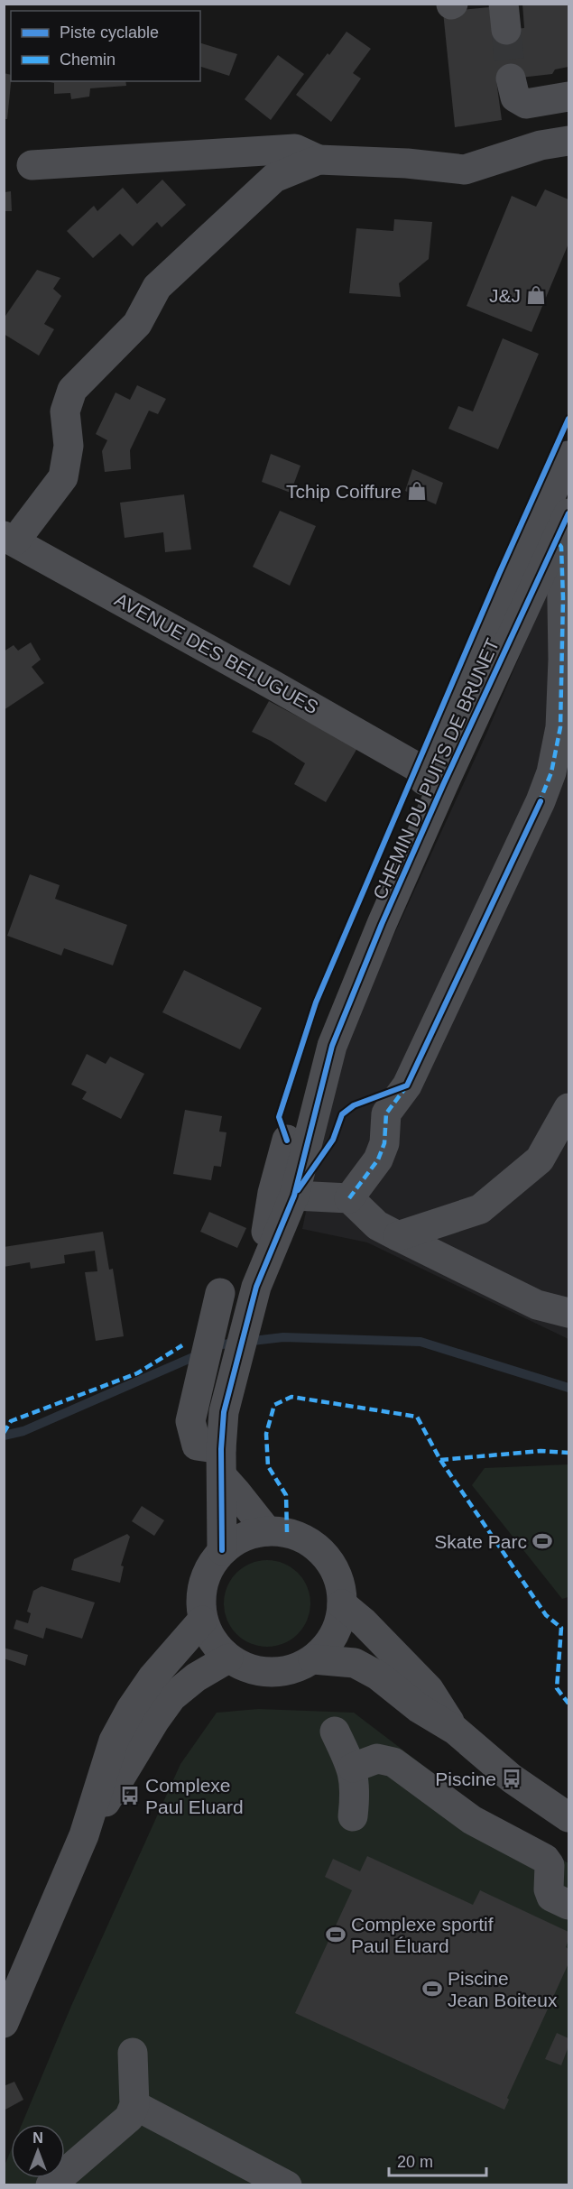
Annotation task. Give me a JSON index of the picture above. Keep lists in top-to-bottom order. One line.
{"streets":{"street":["AVENUE DES BELUGUES","CHEMIN DU PUITS DE BRUNET"]},"crossings":[["AVENUE DES BELUGUES","CHEMIN DU PUITS DE BRUNET"]],"places":{"shop":["J&J","Tchip Coiffure"],"sports":["Skate Parc","Complexe sportif Paul Éluard","Piscine Jean Boiteux"],"bus stop":["Piscine","Complexe Paul Eluard"]},"legend":["Piste cyclable","Chemin"],"scale_bar":"20 m","north":"top"}
